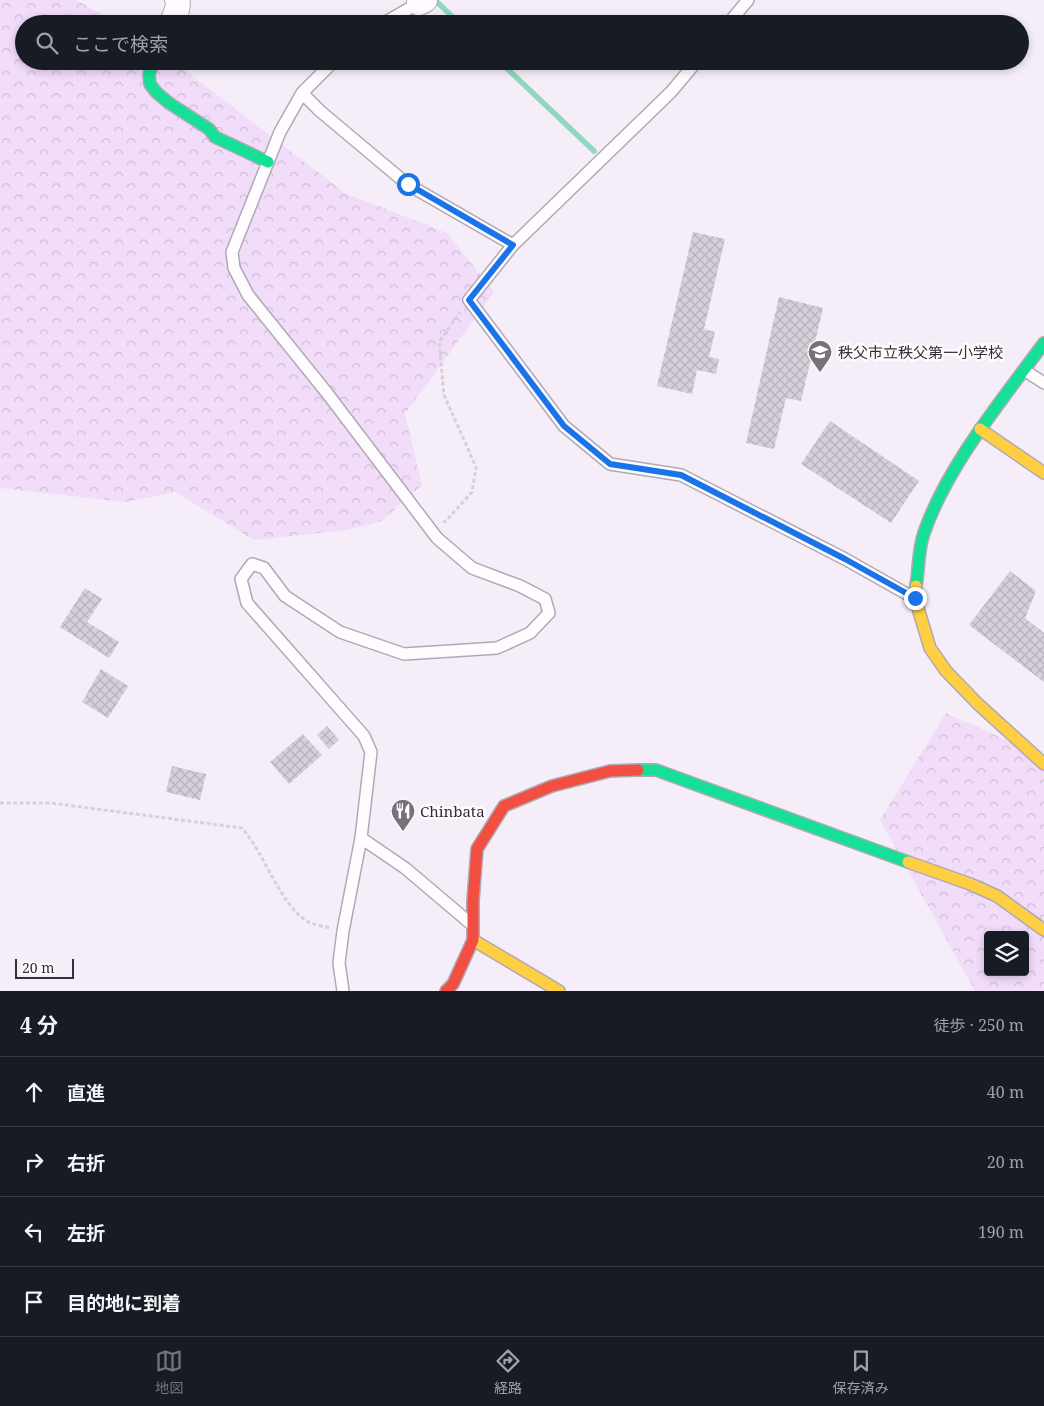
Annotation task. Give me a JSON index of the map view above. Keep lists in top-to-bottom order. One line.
{"places":{"school or university":["秩父市立秩父第一小学校"],"restaurant":["Chinbata"]},"scale_bar":"20 m","page":{"search":"ここで検索","scale":"20 m","heading":["4 分","徒歩 · 250 m"],"list":[["直進","40 m"],["右折","20 m"],["左折","190 m"],"目的地に到着"],"nav":["地図","経路","保存済み"]}}
